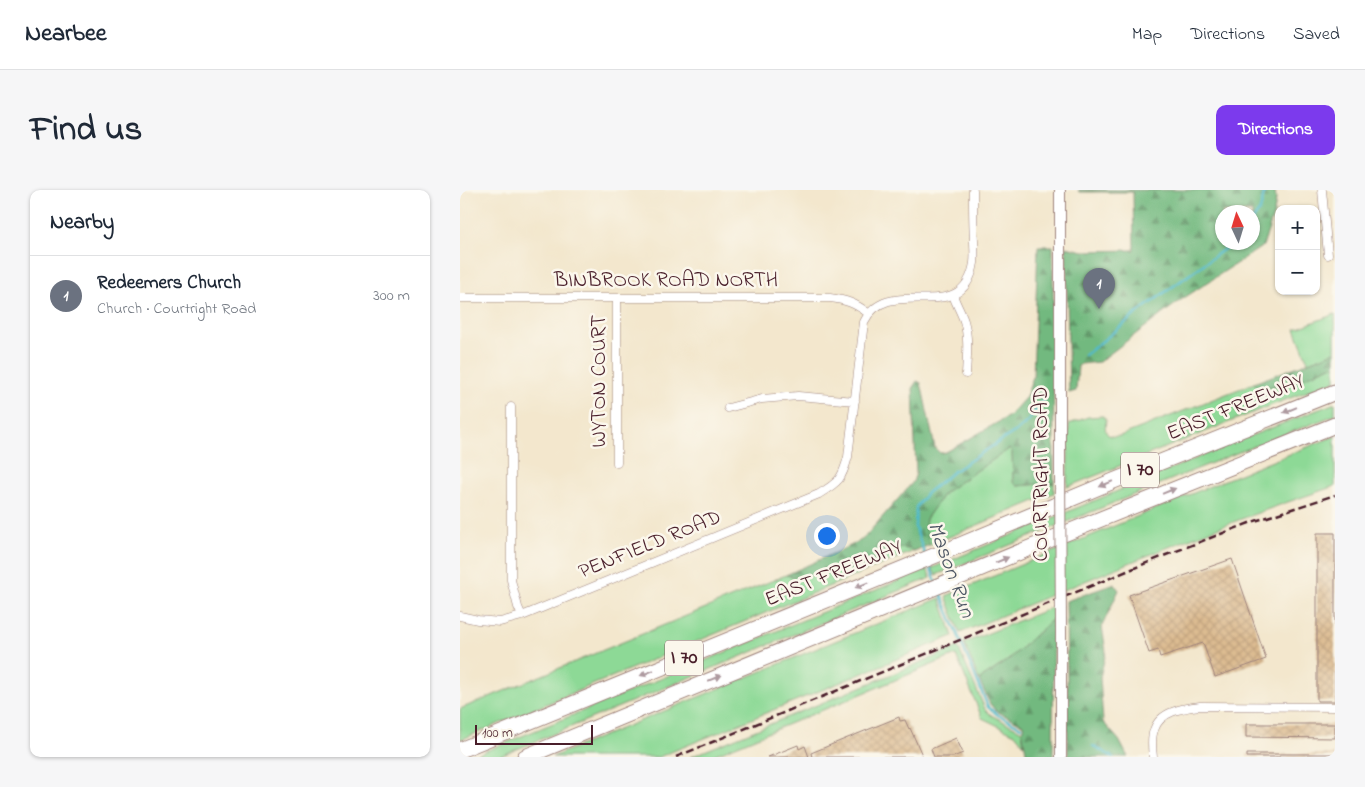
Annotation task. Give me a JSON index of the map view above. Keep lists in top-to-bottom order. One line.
{"streets":{"highway":["EAST FREEWAY","I 70"],"street":["BINBROOK ROAD NORTH","WYTON COURT","COURTRIGHT ROAD","PENFIELD ROAD"]},"crossings":[["BINBROOK ROAD NORTH","WYTON COURT"]],"water":["Mason Run"],"scale_bar":"100 m","north":"top","page":{"header":"Nearbee","nav":["Map","Directions","Saved"],"title":"Find us","buttons":"Directions","heading":"Nearby","map_buttons":["+","−"],"list":[{"mark":"1","name":"Redeemers Church","note":"Church · Courtright Road","value":"300 m"}],"pins":"1","scale":"100 m"}}
